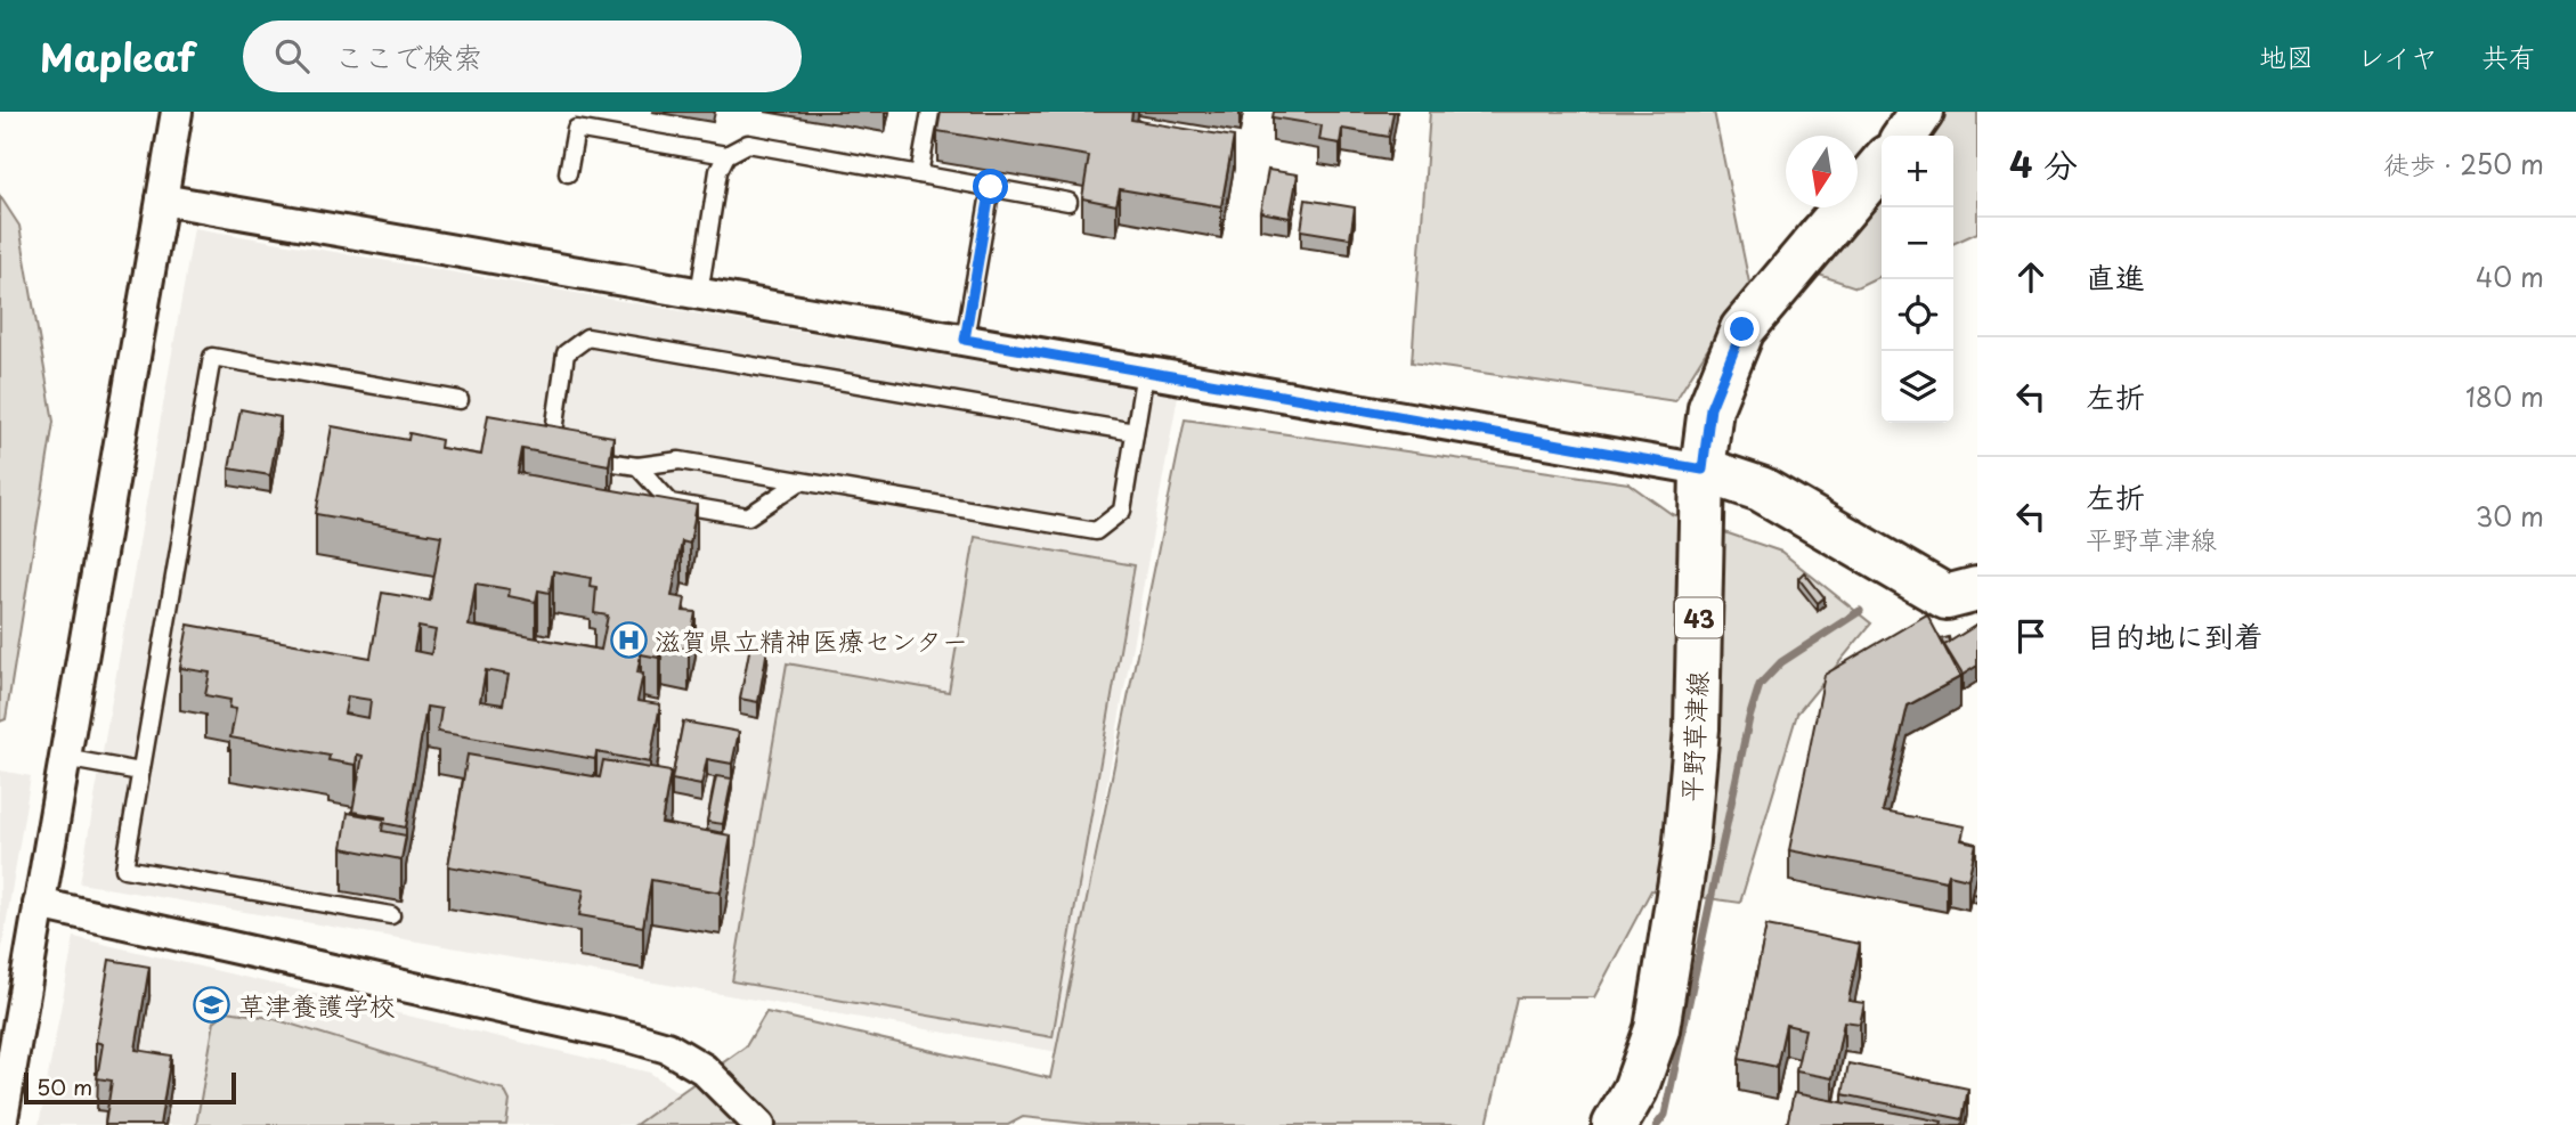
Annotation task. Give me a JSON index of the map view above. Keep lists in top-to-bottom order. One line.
{"streets":{"main road":["43","平野草津線"]},"places":{"hospital":["滋賀県立精神医療センター"],"school or university":["草津養護学校"]},"scale_bar":"50 m","north":"bottom","page":{"header":"Mapleaf","search":"ここで検索","nav":["地図","レイヤ","共有"],"heading":["4 分","徒歩 · 250 m"],"map_buttons":["+","−"],"list":[["直進","40 m"],["左折","180 m"],["左折","平野草津線","30 m"],"目的地に到着"],"scale":"50 m"}}
